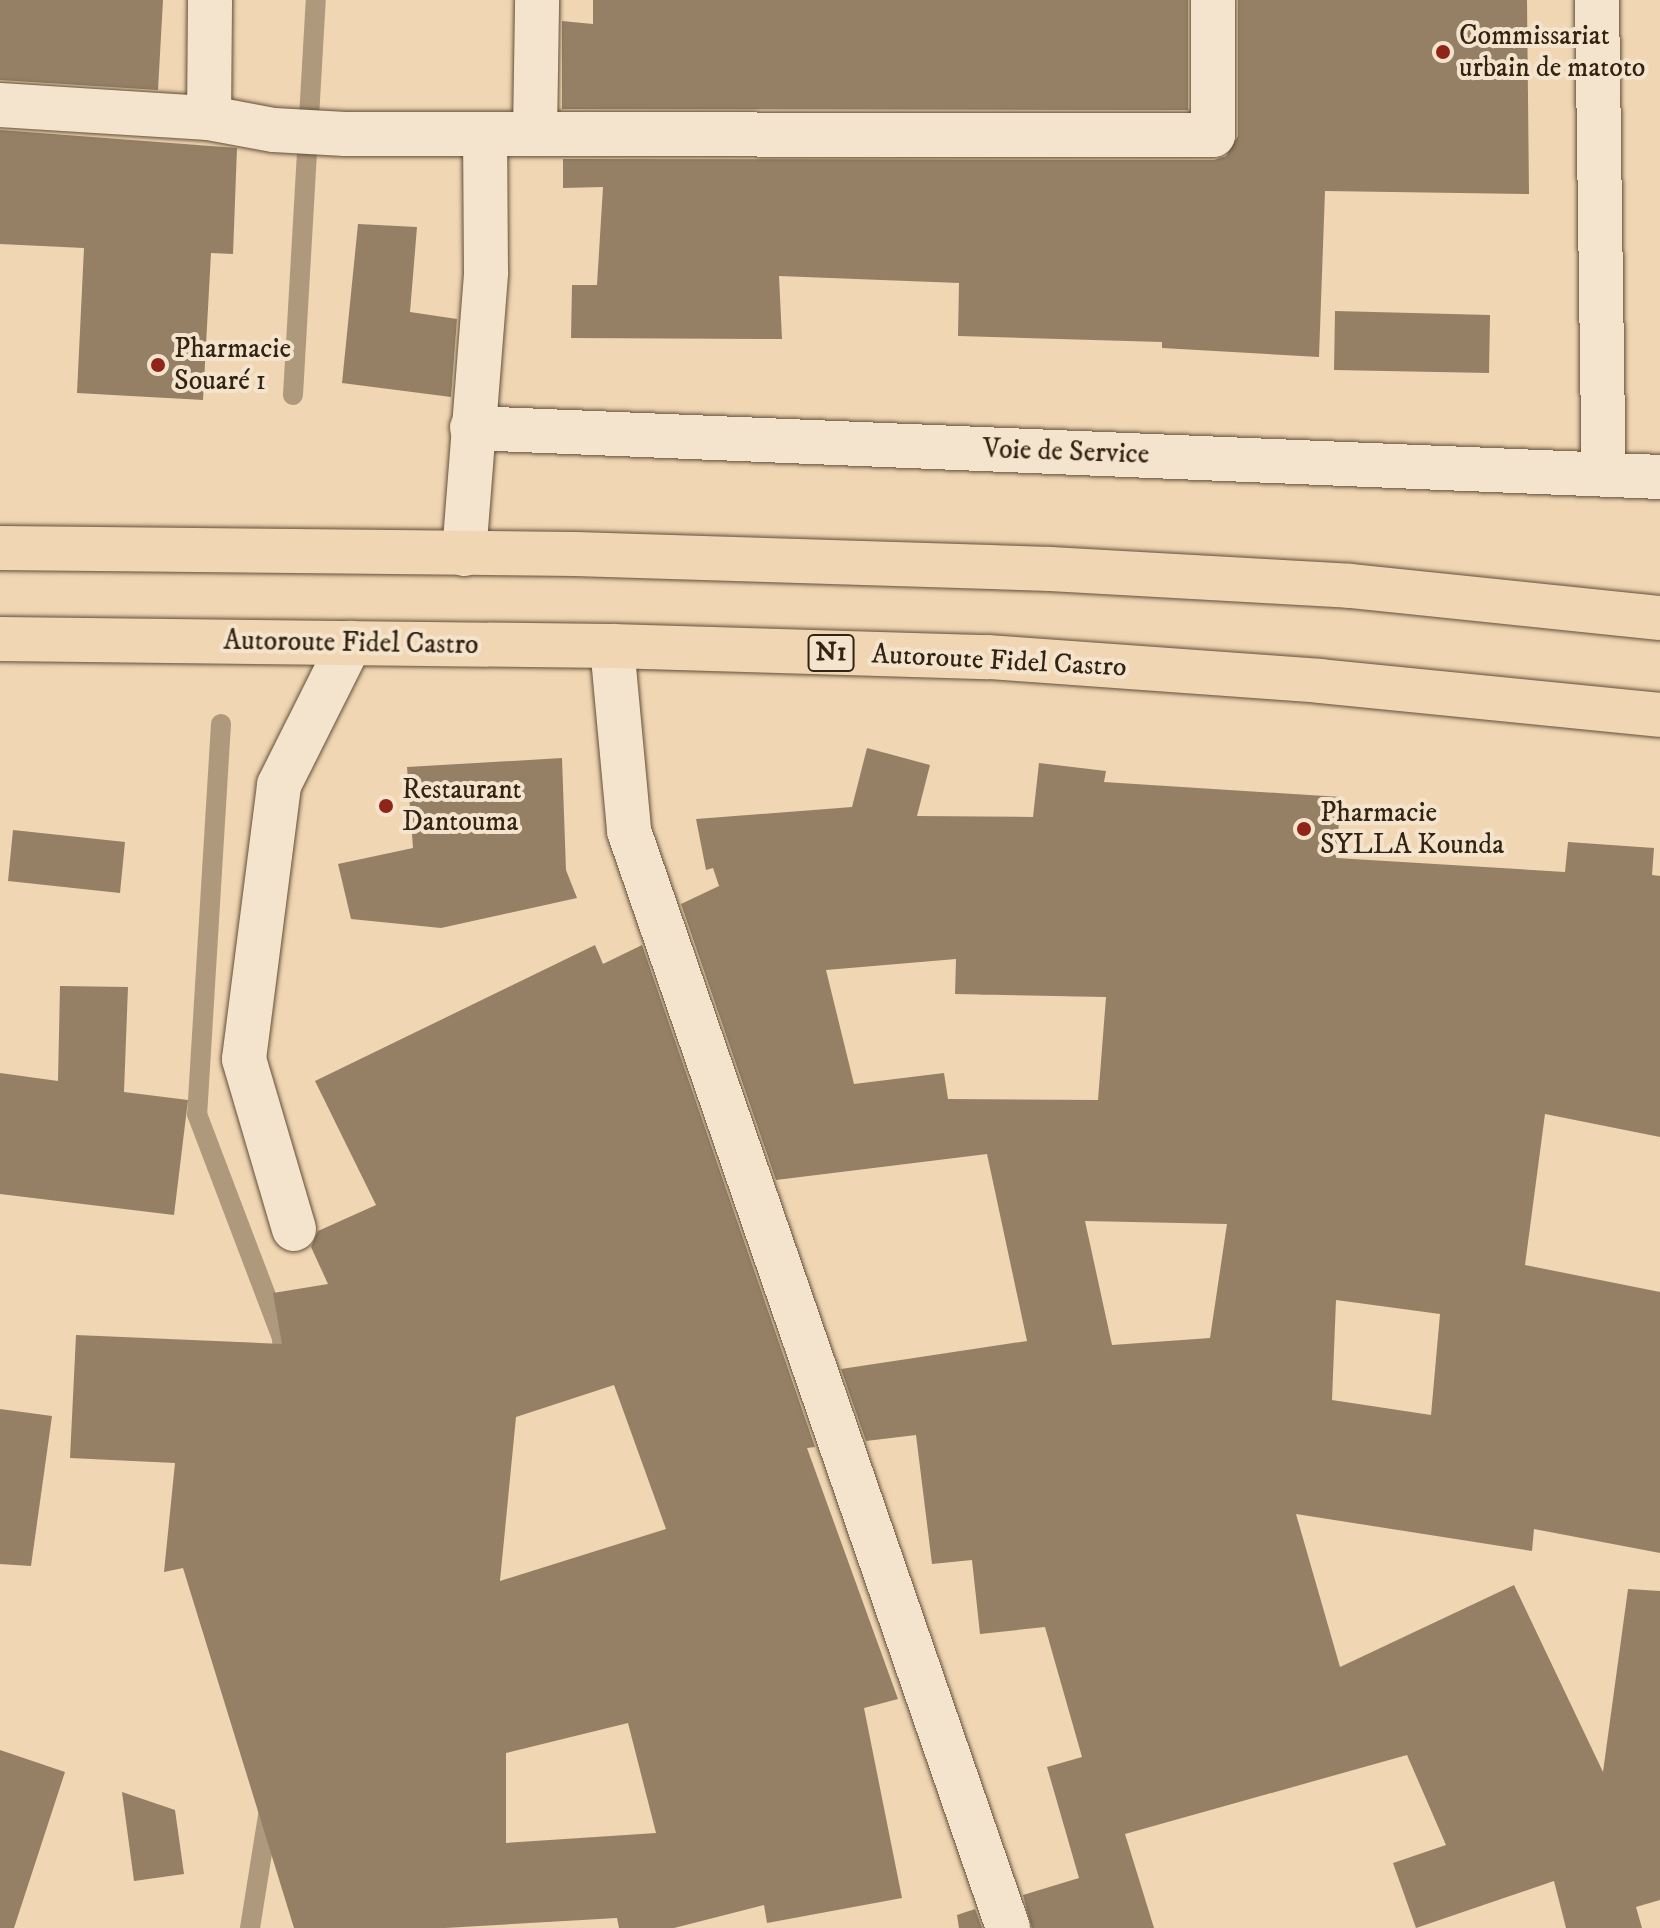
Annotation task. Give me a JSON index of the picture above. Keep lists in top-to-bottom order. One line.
{"streets":{"highway":["Autoroute Fidel Castro","N1"],"street":["Voie de Service"]},"places":["Commissariat urbain de matoto","Pharmacie Souaré 1","Restaurant Dantouma","Pharmacie SYLLA Kounda"]}
